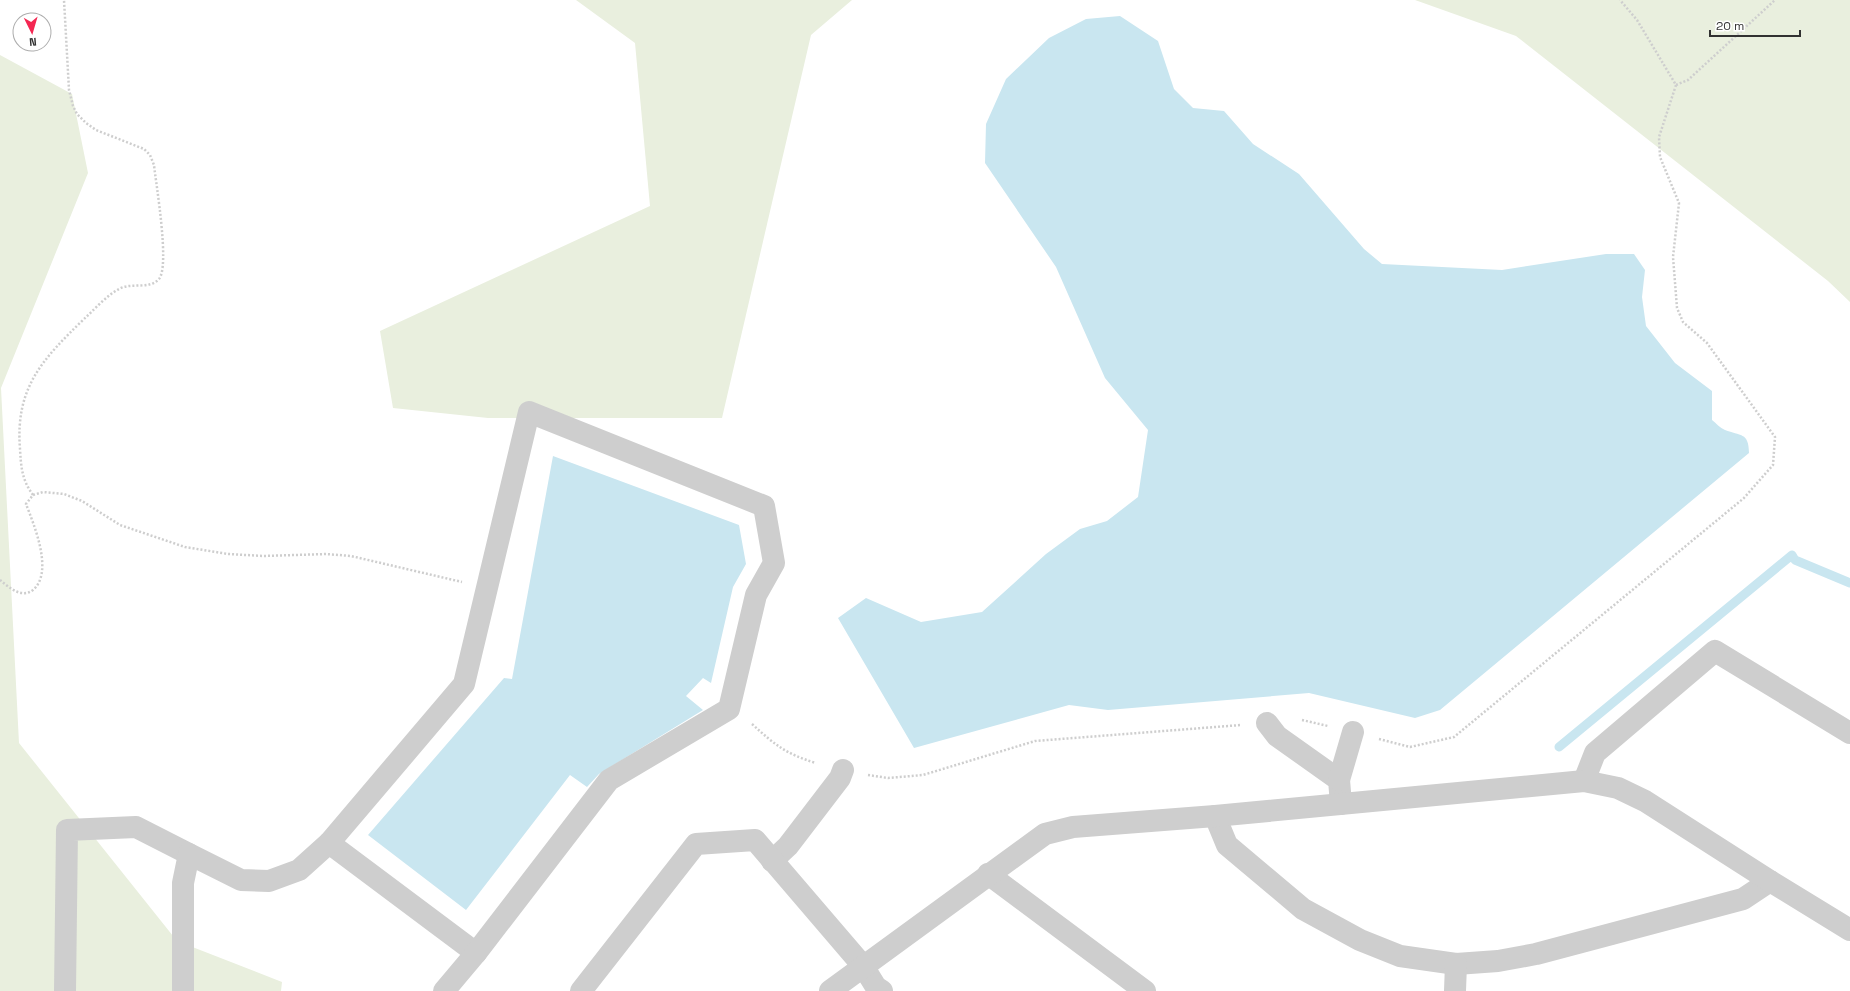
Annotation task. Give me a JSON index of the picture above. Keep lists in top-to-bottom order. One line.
{"scale_bar":"20 m","north":"bottom"}
